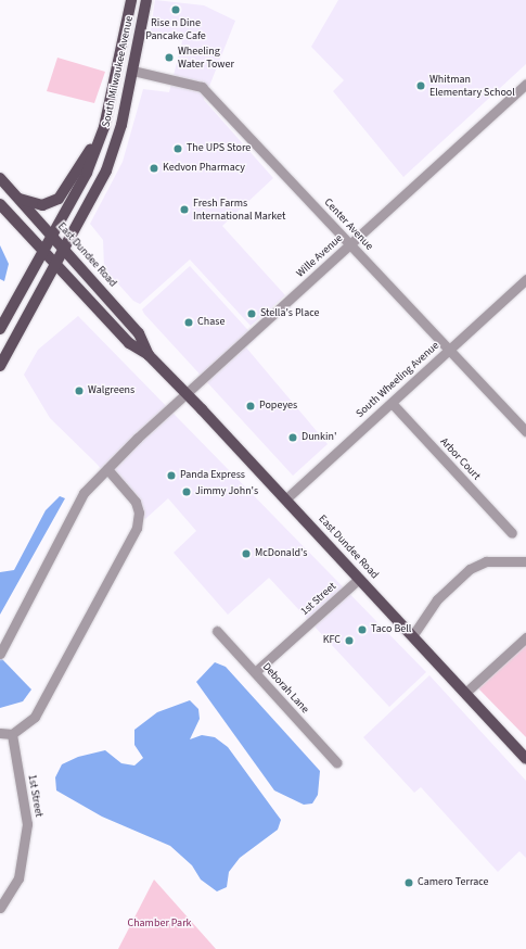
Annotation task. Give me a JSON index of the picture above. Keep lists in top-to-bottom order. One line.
{"streets":{"main road":["South Milwaukee Avenue","East Dundee Road"],"street":["Center Avenue","Wille Avenue","South Wheeling Avenue","Arbor Court","1st Street","Deborah Lane"]},"crossings":[["South Milwaukee Avenue","Center Avenue"],["South Milwaukee Avenue","East Dundee Road"],["Center Avenue","Wille Avenue"],["Center Avenue","South Wheeling Avenue"],["East Dundee Road","Wille Avenue"],["East Dundee Road","South Wheeling Avenue"],["East Dundee Road","1st Street"],["South Wheeling Avenue","Arbor Court"],["1st Street","Deborah Lane"]],"parks":["Chamber Park"],"places":["Rise n Dine Pancake Cafe","Wheeling Water Tower","Whitman Elementary School","The UPS Store","Kedvon Pharmacy","Fresh Farms International Market","Stella's Place","Chase","Walgreens","Popeyes","Dunkin'","Panda Express","Jimmy John's","McDonald's","Taco Bell","KFC","Camero Terrace"]}
